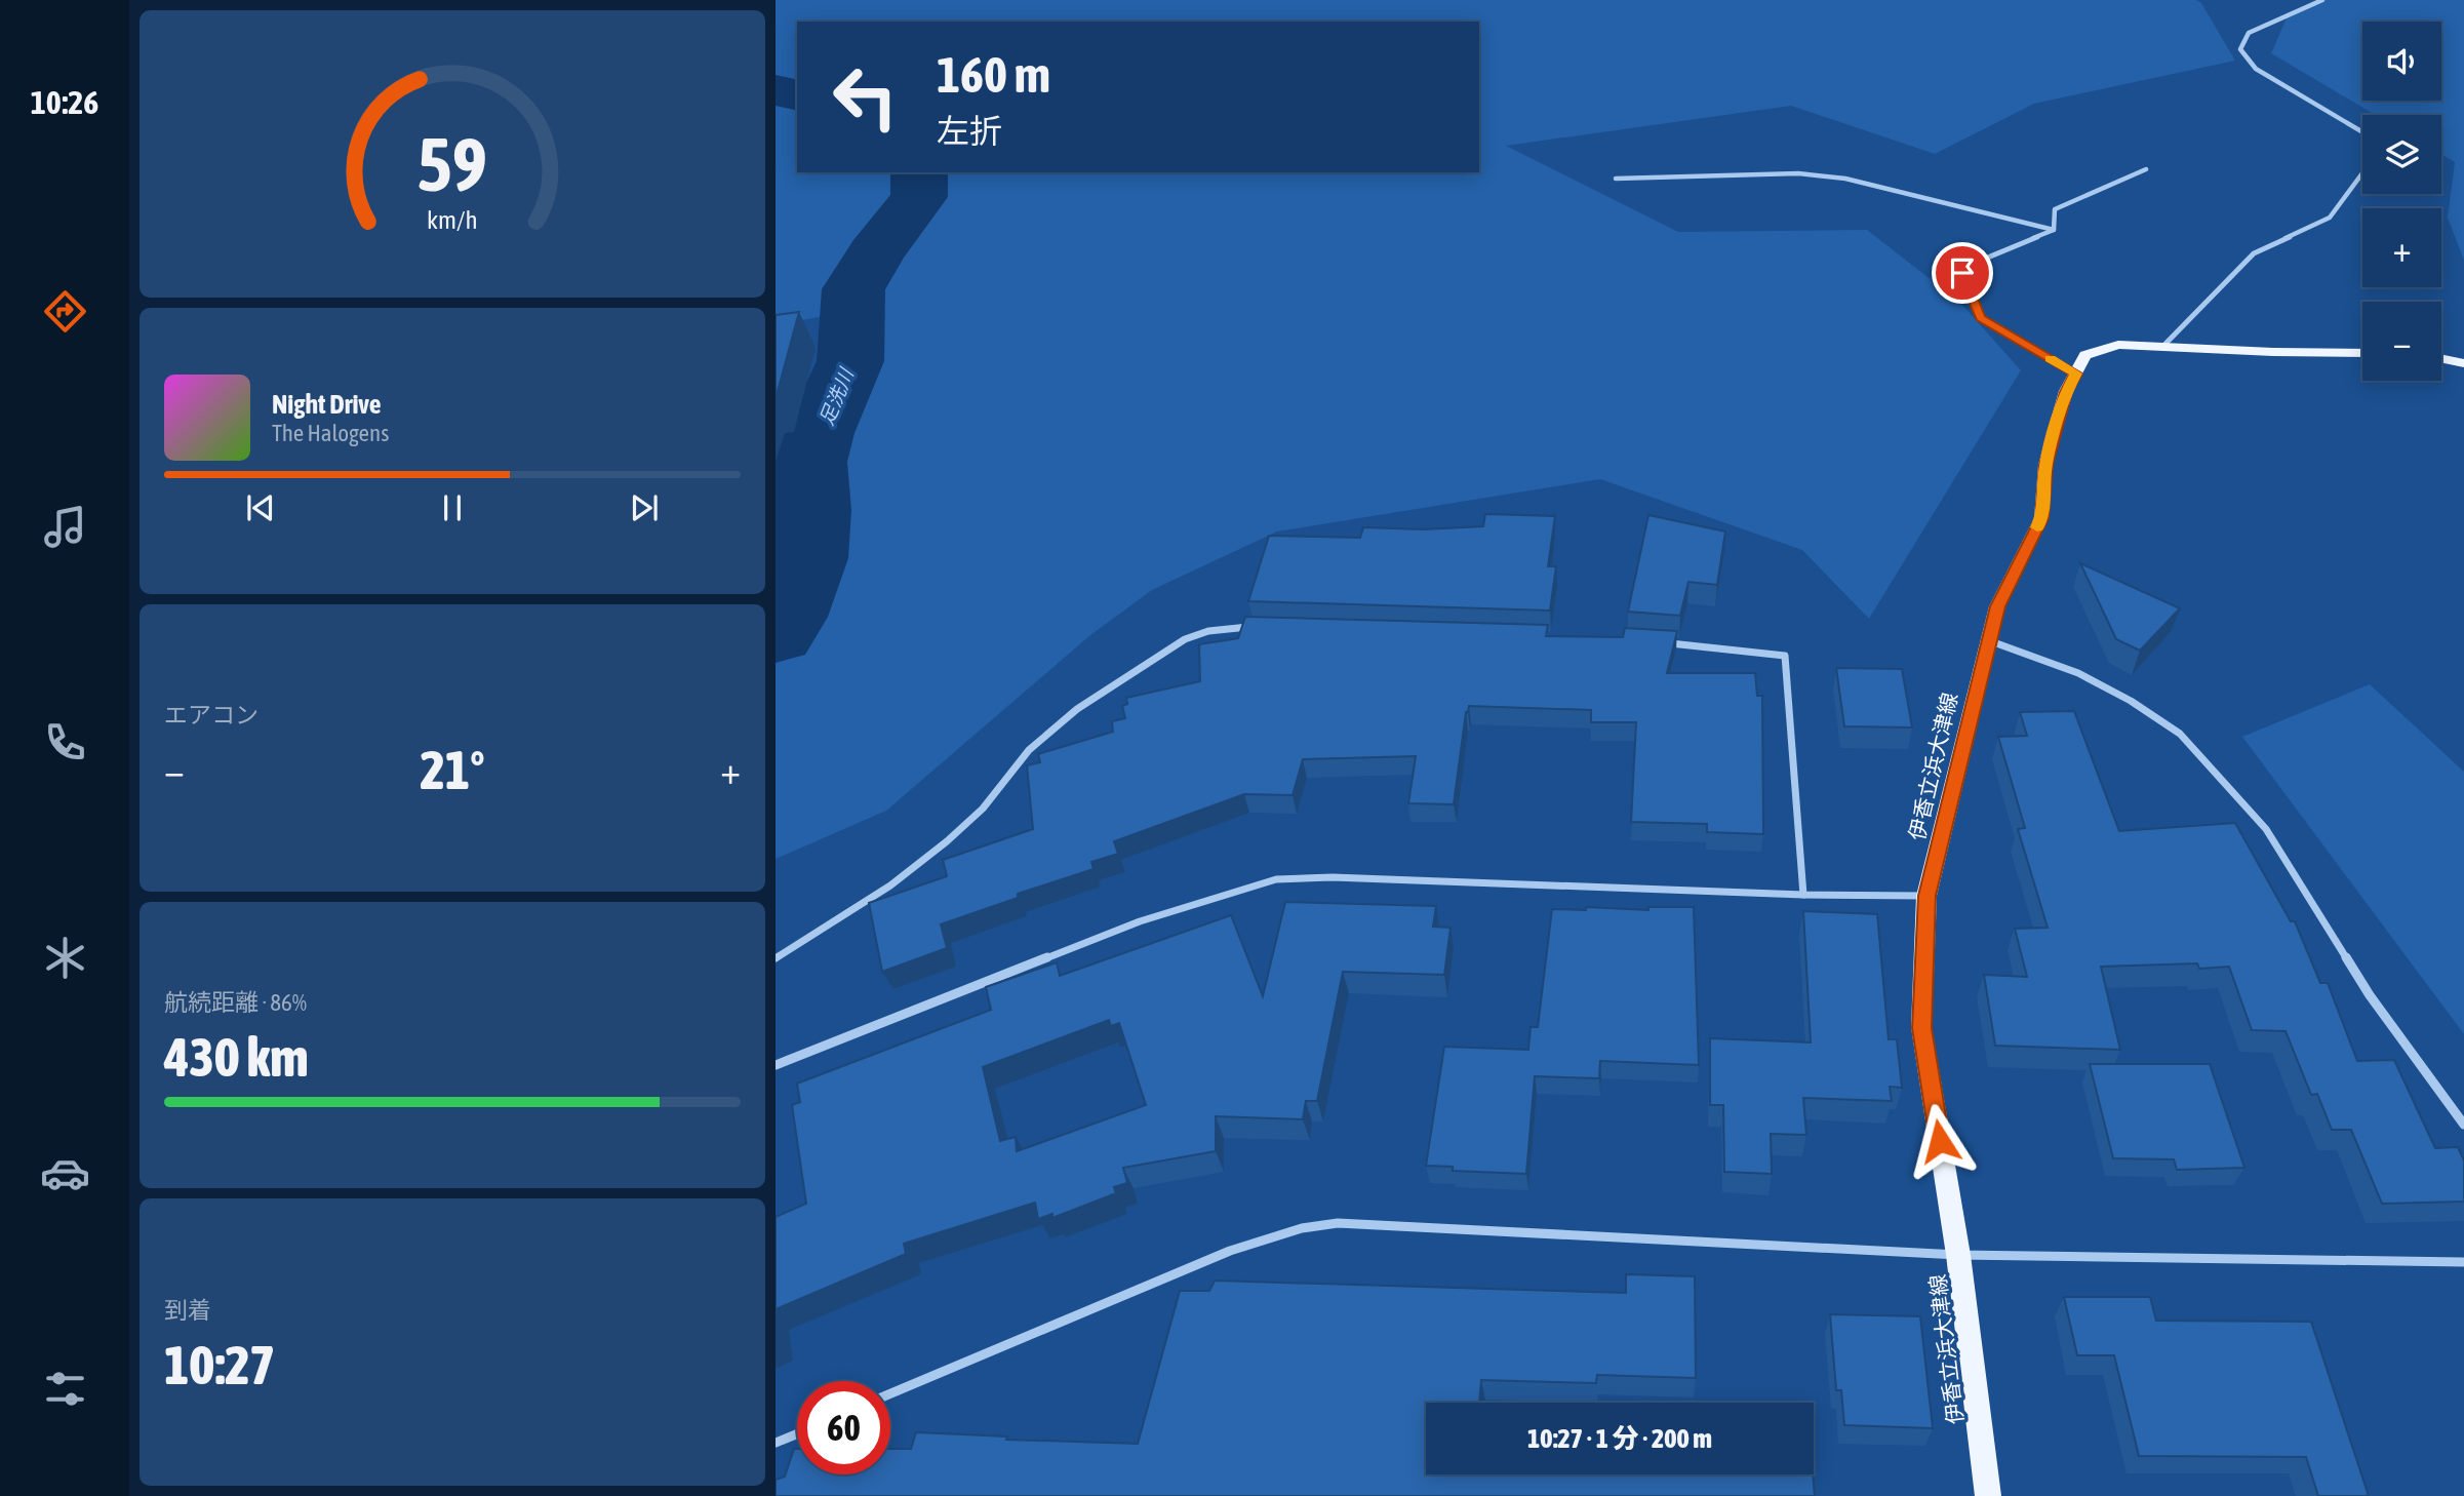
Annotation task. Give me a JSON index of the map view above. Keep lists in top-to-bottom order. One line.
{"streets":{"main road":["伊香立浜大津線"]},"water":["足洗川"],"page":{"tabs":"10:26","map_buttons":["+","−"],"turn":["160 m","左折"],"song":["Night Drive","The Halogens"],"tile":["エアコン",["航続距離 · 86%","430 km"],["到着","10:27"]],"heat":["−","21°","+"],"limit":"60","trip":"10:27 · 1 分 · 200 m","gauge":["59","km/h"]}}
